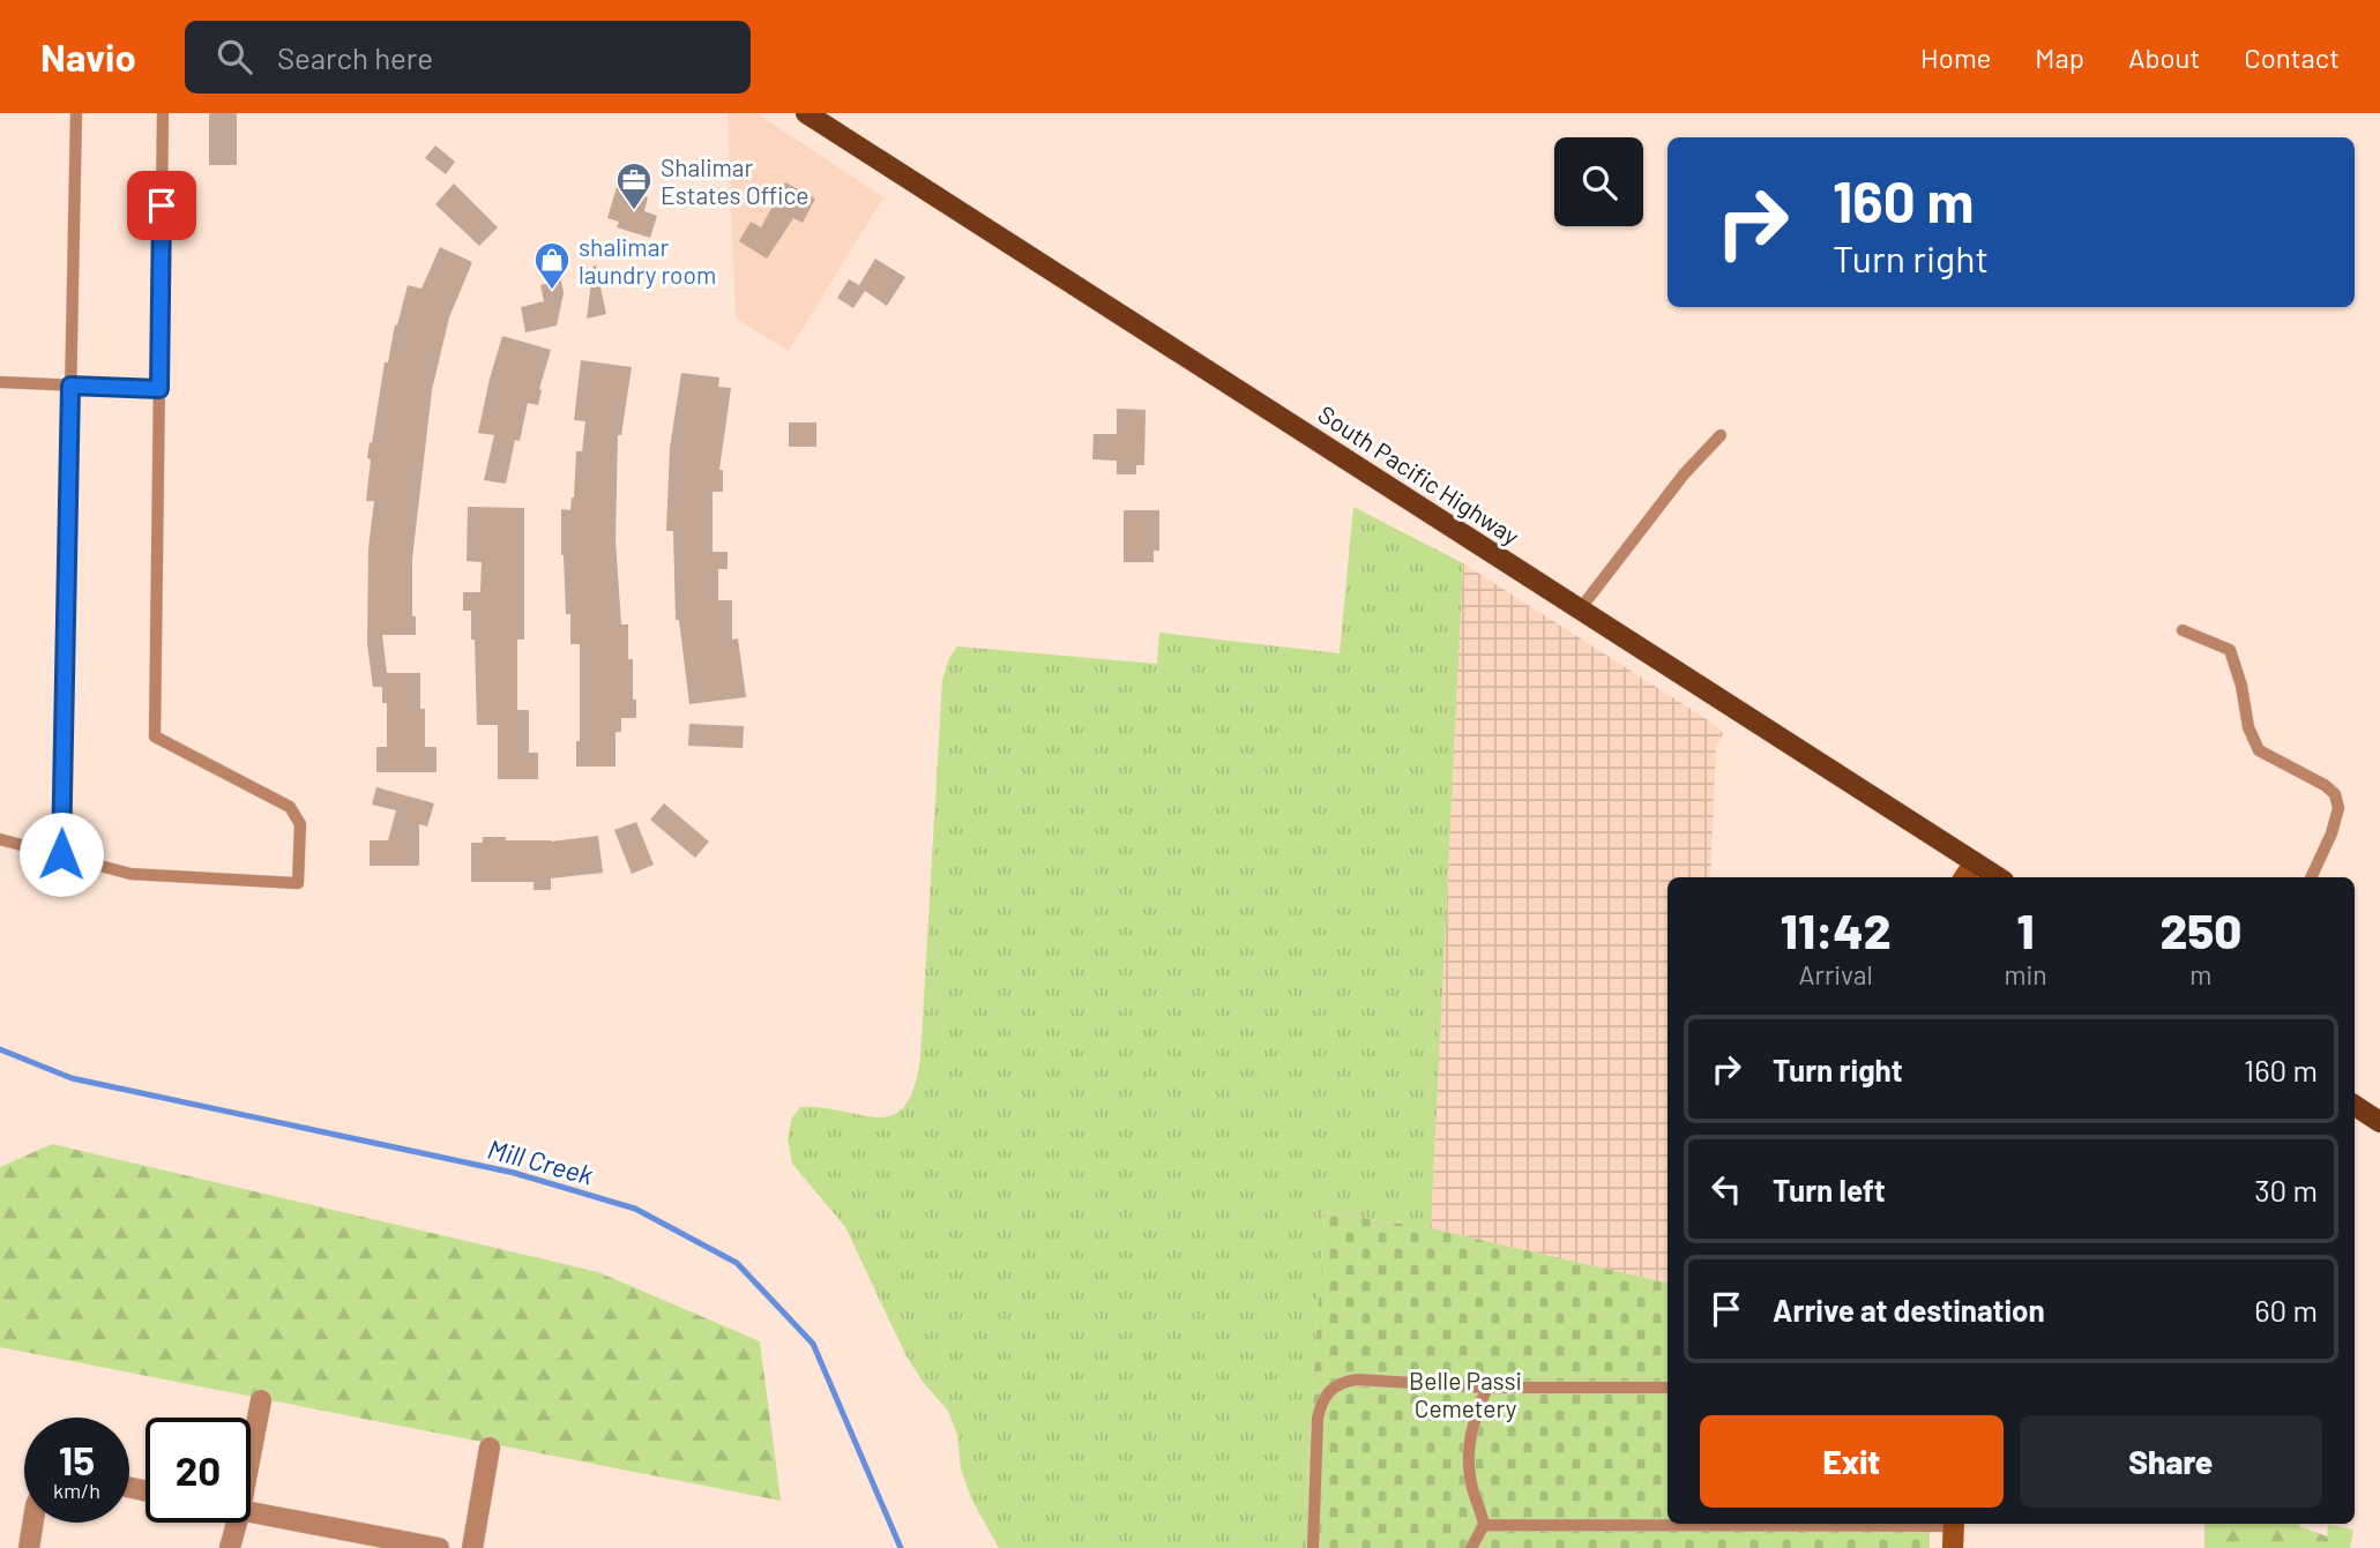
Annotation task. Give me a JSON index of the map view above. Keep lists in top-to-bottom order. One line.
{"streets":{"main road":["South Pacific Highway"]},"water":["Mill Creek"],"parks":["Belle Passi Cemetery"],"places":{"office":["Shalimar Estates Office"],"shop":["shalimar laundry room"]},"page":{"header":"Navio","search":"Search here","nav":["Home","Map","About","Contact"],"turn":["160 m","Turn right"],"eta":["11:42","Arrival","1","min","250","m"],"list":[{"name":"Turn right","value":"160 m"},{"name":"Turn left","value":"30 m"},{"name":"Arrive at destination","value":"60 m"}],"buttons":["Exit","Share"],"speed":"15 km/h","limit":"20"}}
